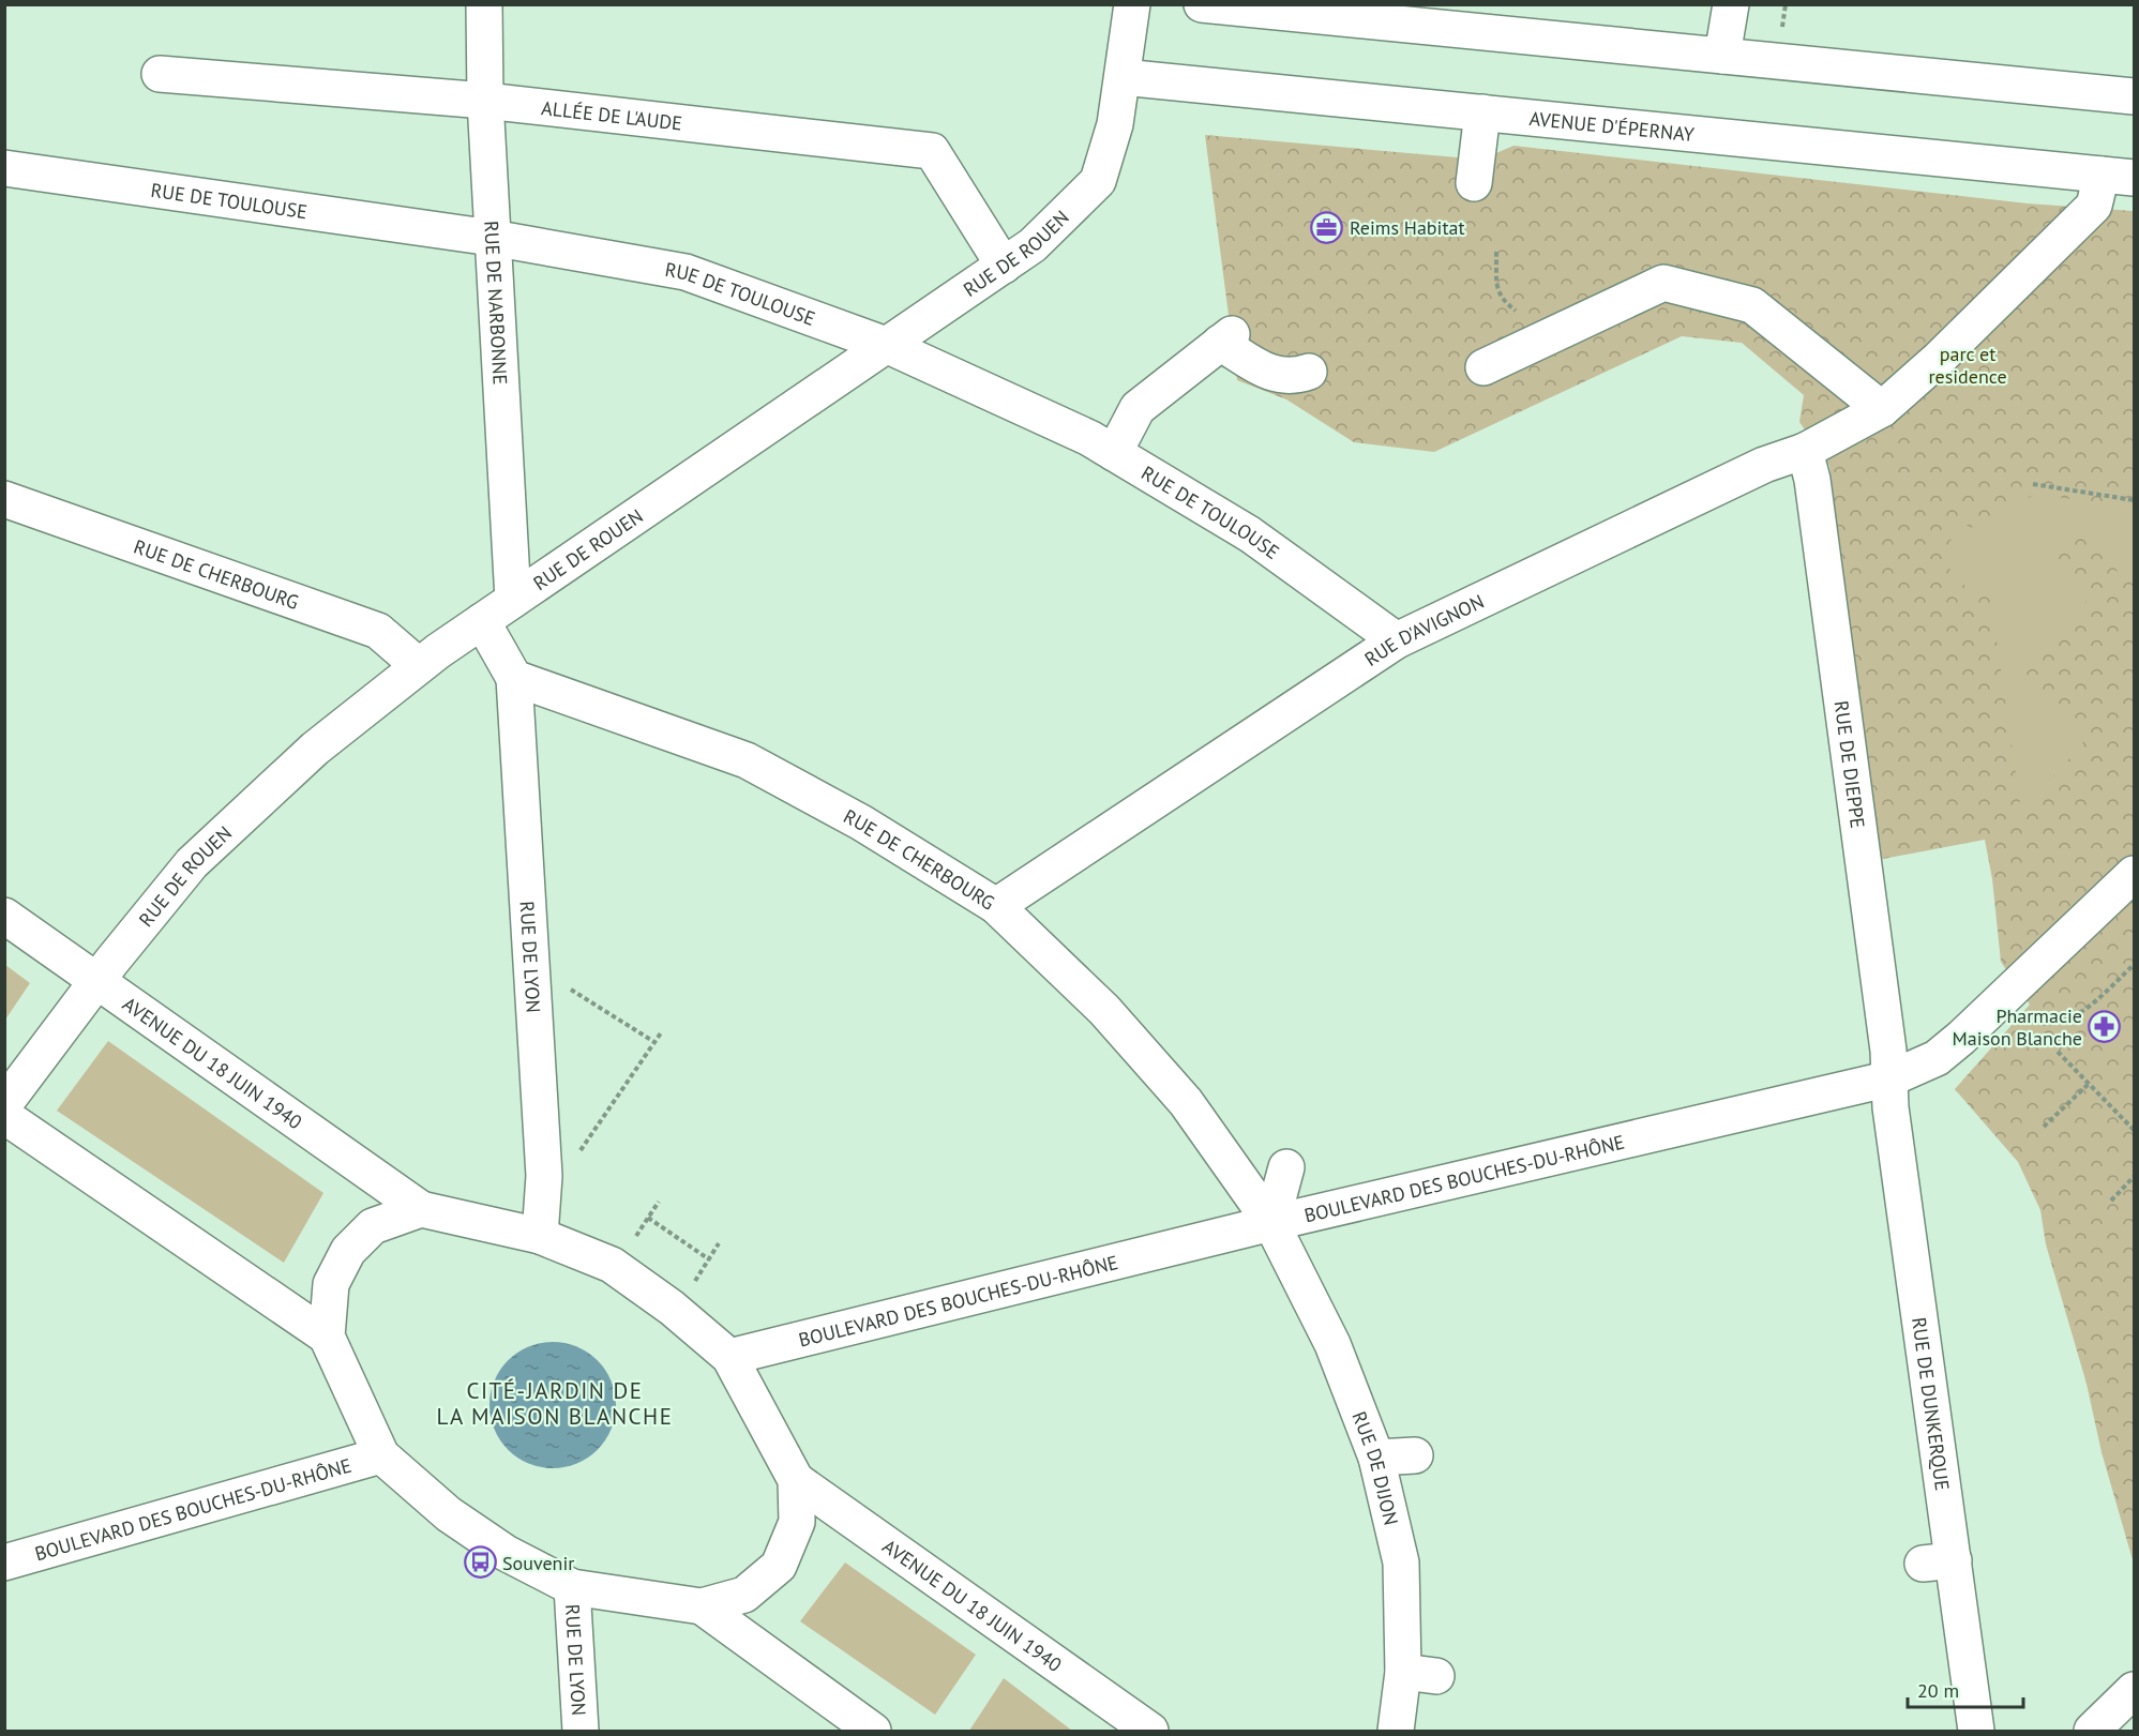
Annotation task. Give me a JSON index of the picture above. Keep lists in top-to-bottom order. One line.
{"streets":{"street":["ALLÉE DE L'AUDE","AVENUE D'ÉPERNAY","RUE DE TOULOUSE","RUE DE ROUEN","RUE DE NARBONNE","RUE DE CHERBOURG","RUE D'AVIGNON","RUE DE DIEPPE","RUE DE LYON","AVENUE DU 18 JUIN 1940","BOULEVARD DES BOUCHES-DU-RHÔNE","RUE DE DUNKERQUE","RUE DE DIJON"]},"crossings":[["ALLÉE DE L'AUDE","RUE DE ROUEN"],["ALLÉE DE L'AUDE","RUE DE NARBONNE"],["AVENUE D'ÉPERNAY","RUE DE ROUEN"],["AVENUE D'ÉPERNAY","RUE D'AVIGNON"],["RUE DE TOULOUSE","RUE DE ROUEN"],["RUE DE TOULOUSE","RUE DE NARBONNE"],["RUE DE TOULOUSE","RUE D'AVIGNON"],["RUE DE ROUEN","RUE DE NARBONNE"],["RUE DE ROUEN","RUE DE CHERBOURG"],["RUE DE ROUEN","AVENUE DU 18 JUIN 1940"],["RUE DE CHERBOURG","RUE D'AVIGNON"],["RUE DE CHERBOURG","RUE DE LYON"],["RUE DE CHERBOURG","BOULEVARD DES BOUCHES-DU-RHÔNE"],["RUE DE CHERBOURG","RUE DE DIJON"],["RUE D'AVIGNON","RUE DE DIEPPE"],["RUE DE DIEPPE","BOULEVARD DES BOUCHES-DU-RHÔNE"],["RUE DE DIEPPE","RUE DE DUNKERQUE"],["BOULEVARD DES BOUCHES-DU-RHÔNE","RUE DE DUNKERQUE"],["BOULEVARD DES BOUCHES-DU-RHÔNE","RUE DE DIJON"]],"districts":["CITÉ-JARDIN DE LA MAISON BLANCHE"],"parks":["parc et residence"],"places":{"office":["Reims Habitat"],"pharmacy":["Pharmacie Maison Blanche"],"bus stop":["Souvenir"]},"scale_bar":"20 m"}
